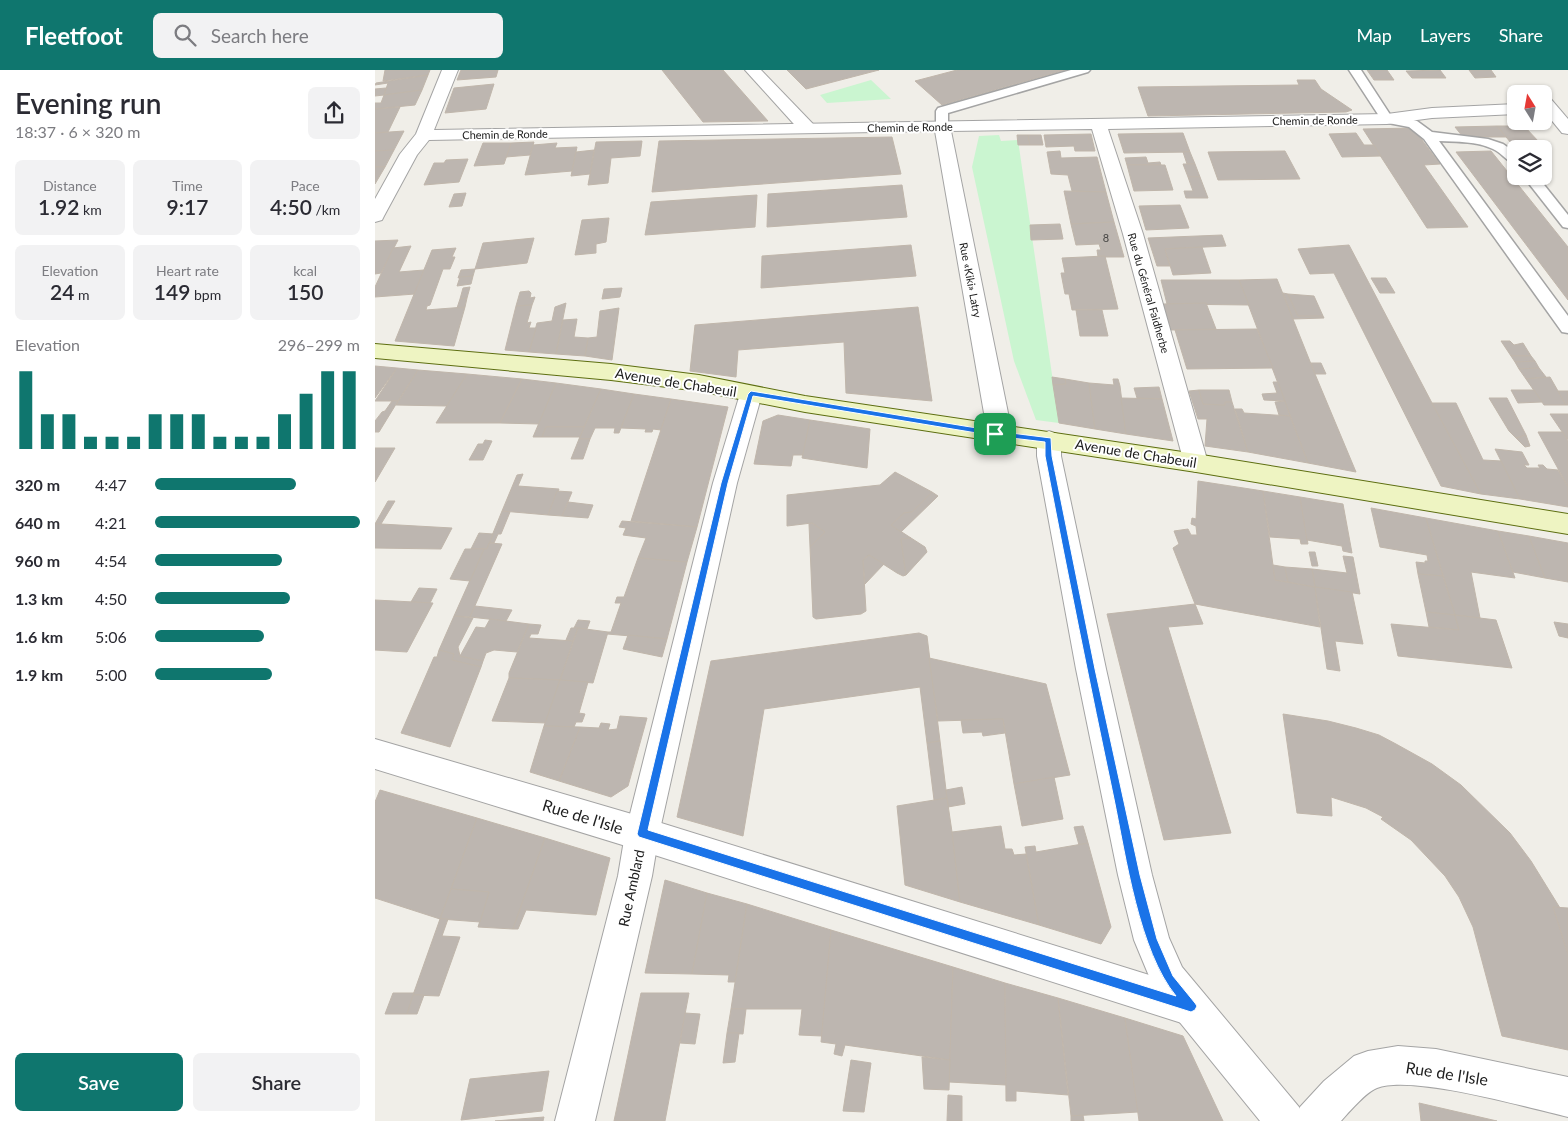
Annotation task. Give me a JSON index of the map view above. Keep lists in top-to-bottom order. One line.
{"streets":{"main road":["Avenue de Chabeuil"],"street":["Chemin de Ronde","Rue «Kiki» Latry","Rue du Général Faidherbe","Rue de l'Isle","Rue Amblard"]},"crossings":[["Chemin de Ronde","Rue «Kiki» Latry"],["Chemin de Ronde","Rue du Général Faidherbe"],["Rue «Kiki» Latry","Avenue de Chabeuil"],["Rue du Général Faidherbe","Avenue de Chabeuil"],["Avenue de Chabeuil","Rue Amblard"],["Rue de l'Isle","Rue Amblard"]],"house_numbers":["8"],"north":"top","page":{"header":"Fleetfoot","search":"Search here","nav":["Map","Layers","Share"],"heading":["Evening run","18:37 · 6 × 320 m"],"stats":[["Distance","1.92 km"],["Time","9:17"],["Pace","4:50 /km"],["Elevation","24 m"],["Heart rate","149 bpm"],["kcal","150"]],"chart":["Elevation","296–299 m"],"list":[{"name":"320 m","note":"4:47"},{"name":"640 m","note":"4:21"},{"name":"960 m","note":"4:54"},{"name":"1.3 km","note":"4:50"},{"name":"1.6 km","note":"5:06"},{"name":"1.9 km","note":"5:00"}],"buttons":["Save","Share"]}}
